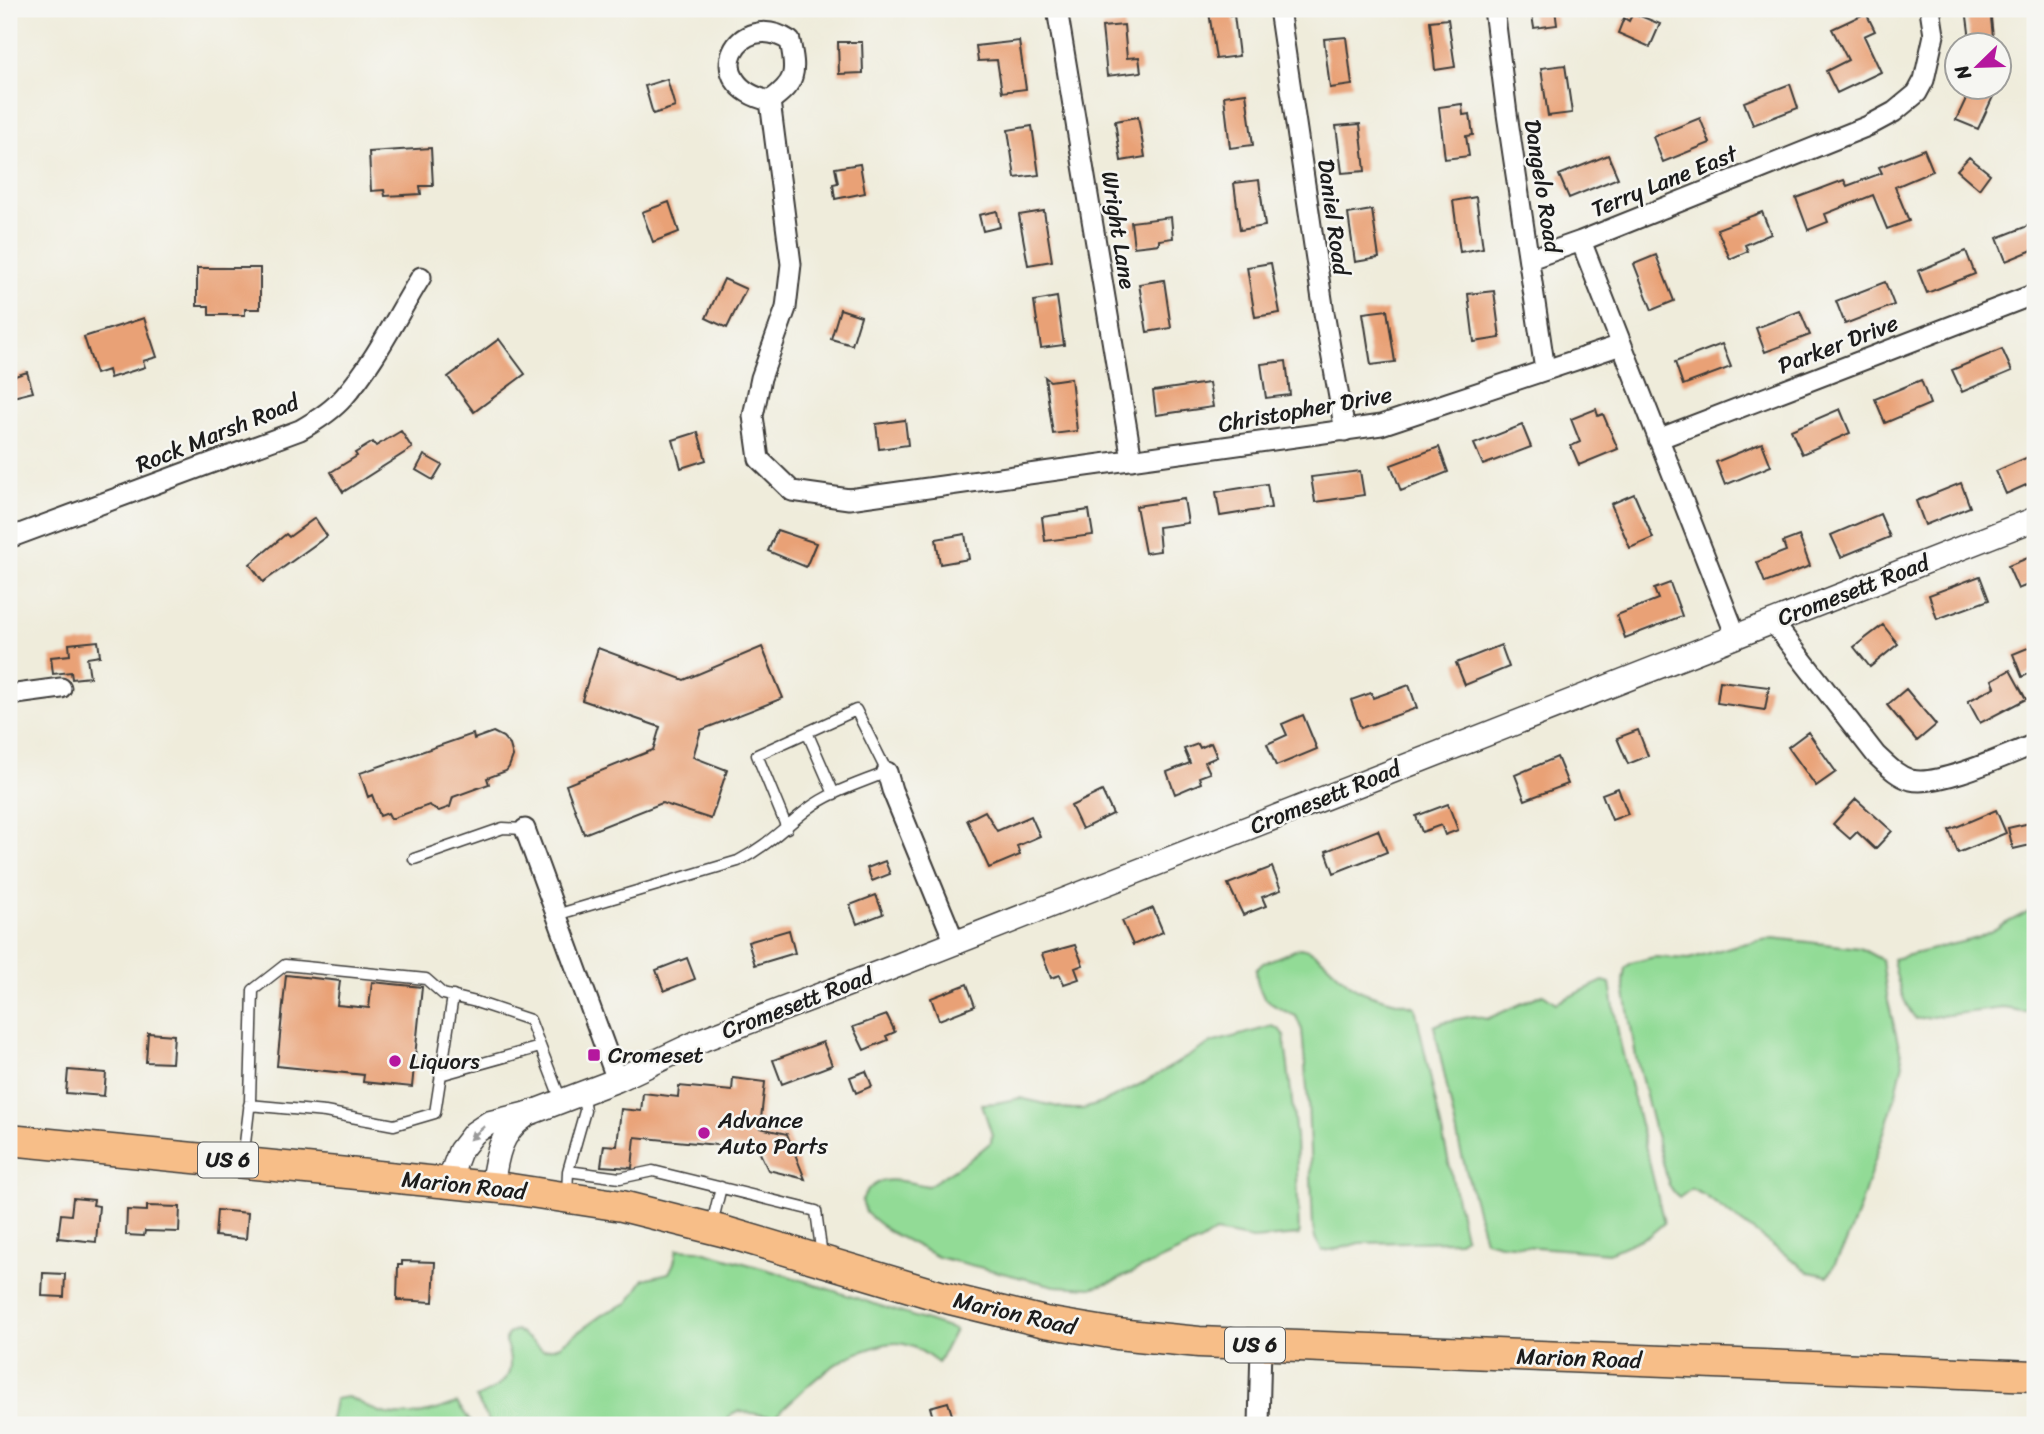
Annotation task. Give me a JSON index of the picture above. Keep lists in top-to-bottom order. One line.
{"streets":{"main road":["US 6","Marion Road"],"street":["Terry Lane East","Dangelo Road","Daniel Road","Wright Lane","Parker Drive","Christopher Drive","Rock Marsh Road","Cromesett Road"]},"crossings":[["Terry Lane East","Parker Drive"],["Terry Lane East","Christopher Drive"],["Terry Lane East","Cromesett Road"],["Dangelo Road","Christopher Drive"],["Daniel Road","Christopher Drive"],["Wright Lane","Christopher Drive"]],"places":{"transit":["Cromeset"],"other":["Liquors","Advance Auto Parts"]},"north":"bottom left"}
